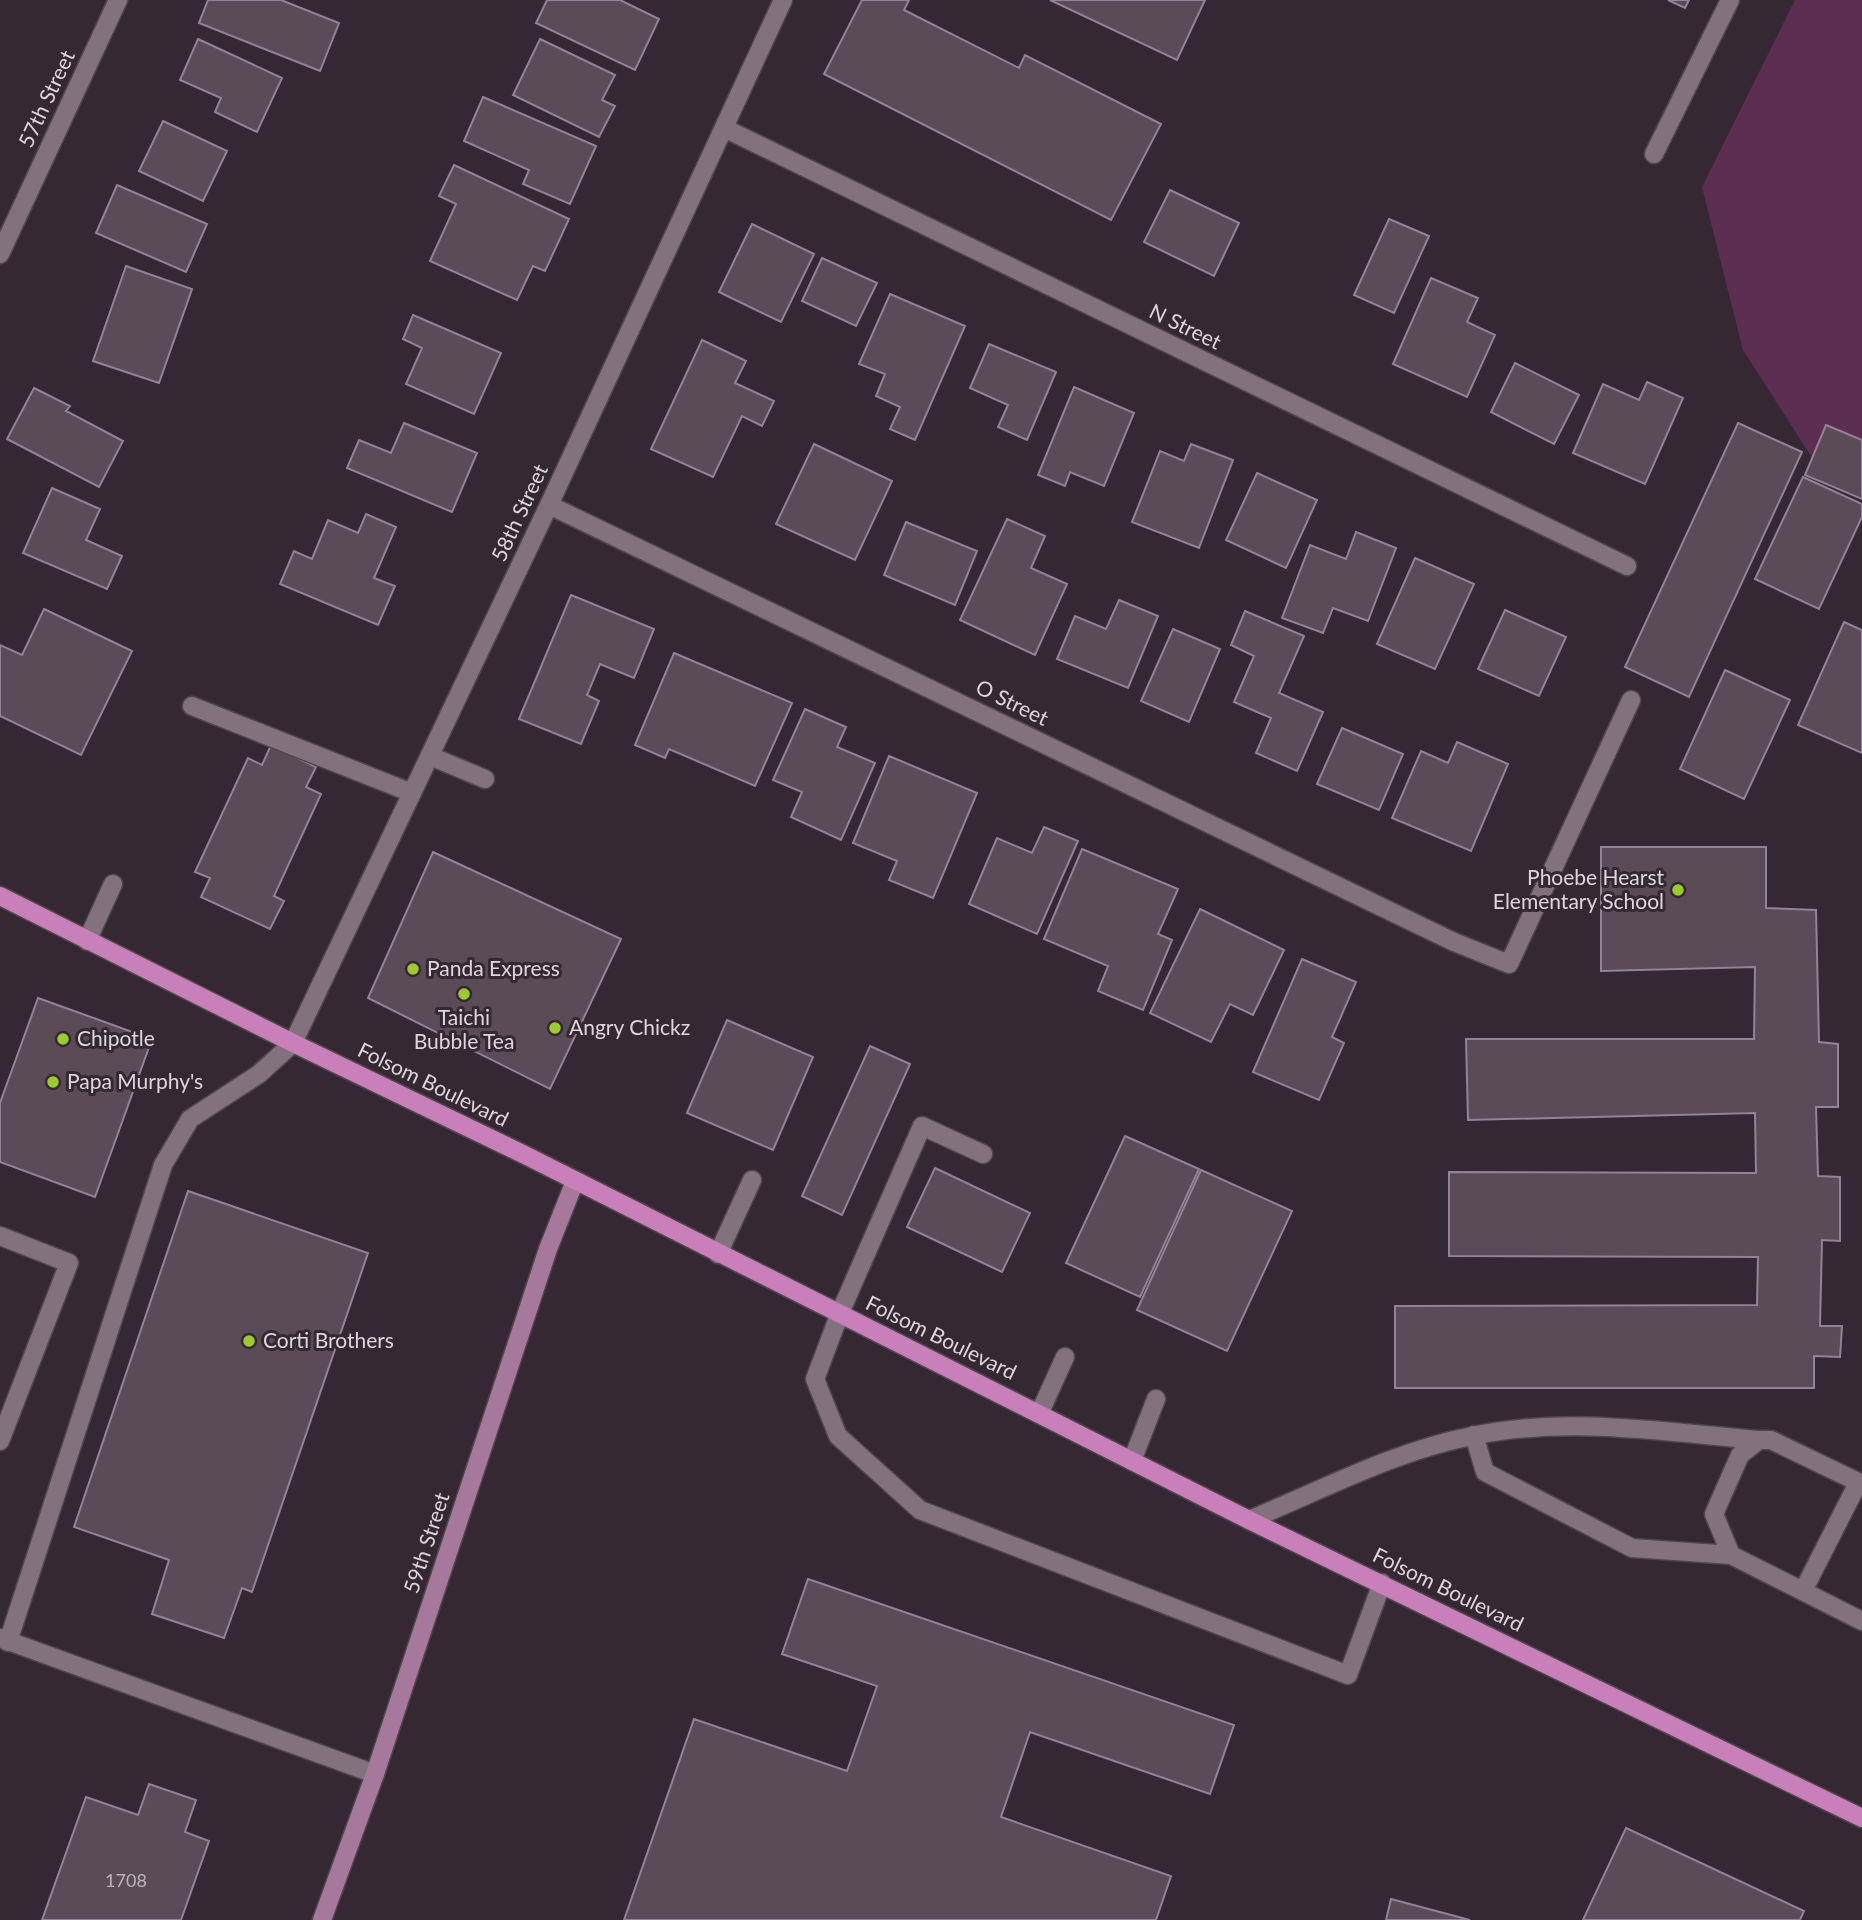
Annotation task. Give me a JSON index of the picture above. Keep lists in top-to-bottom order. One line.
{"streets":{"main road":["Folsom Boulevard"],"street":["57th Street","N Street","58th Street","O Street","59th Street"]},"crossings":[["N Street","58th Street"],["58th Street","O Street"],["58th Street","Folsom Boulevard"],["Folsom Boulevard","59th Street"]],"places":["Phoebe Hearst Elementary School","Panda Express","Taichi Bubble Tea","Angry Chickz","Chipotle","Papa Murphy's","Corti Brothers"],"house_numbers":["1708"]}
